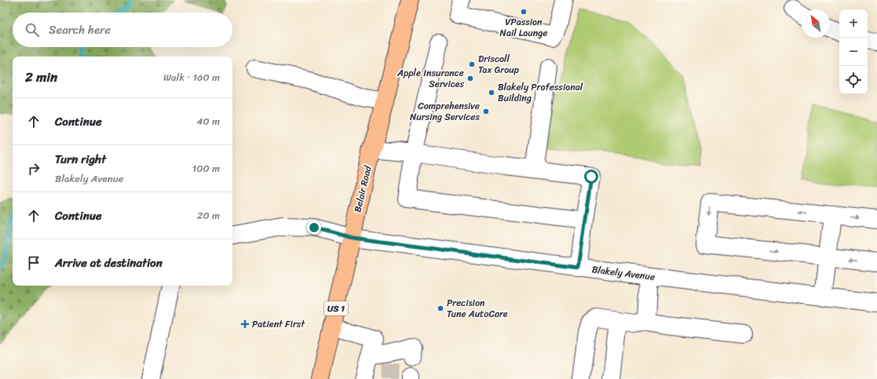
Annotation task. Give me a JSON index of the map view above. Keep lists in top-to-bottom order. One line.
{"streets":{"highway":["Belair Road","US 1"],"street":["Blakely Avenue"]},"crossings":[["Belair Road","Blakely Avenue"]],"places":{"other":["VPassion Nail Lounge","Driscoll Tax Group","Apple Insurance Services","Blakely Professional Building","Comprehensive Nursing Services","Precision Tune AutoCare"],"health":["Patient First"]},"north":"top left","page":{"map_buttons":["+","−"],"search":"Search here","heading":["2 min","Walk · 160 m"],"list":[["Continue","40 m"],["Turn right","Blakely Avenue","100 m"],["Continue","20 m"],"Arrive at destination"]}}
